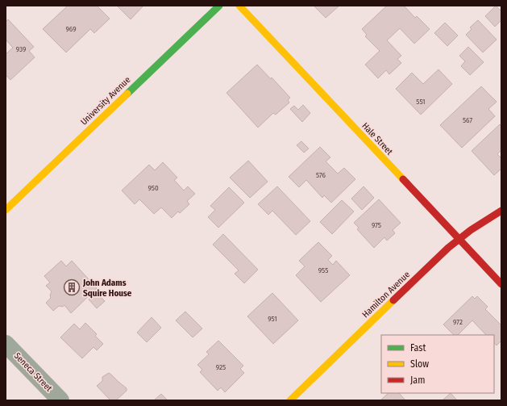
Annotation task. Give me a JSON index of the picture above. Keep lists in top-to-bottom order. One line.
{"streets":{"street":["University Avenue","Hale Street","Hamilton Avenue","Seneca Street"]},"crossings":[["Hale Street","Hamilton Avenue"]],"places":{"building":["John Adams Squire House"]},"house_numbers":["969","939","551","567","576","950","975","955","951","972","925"],"legend":["Fast","Slow","Jam"]}
